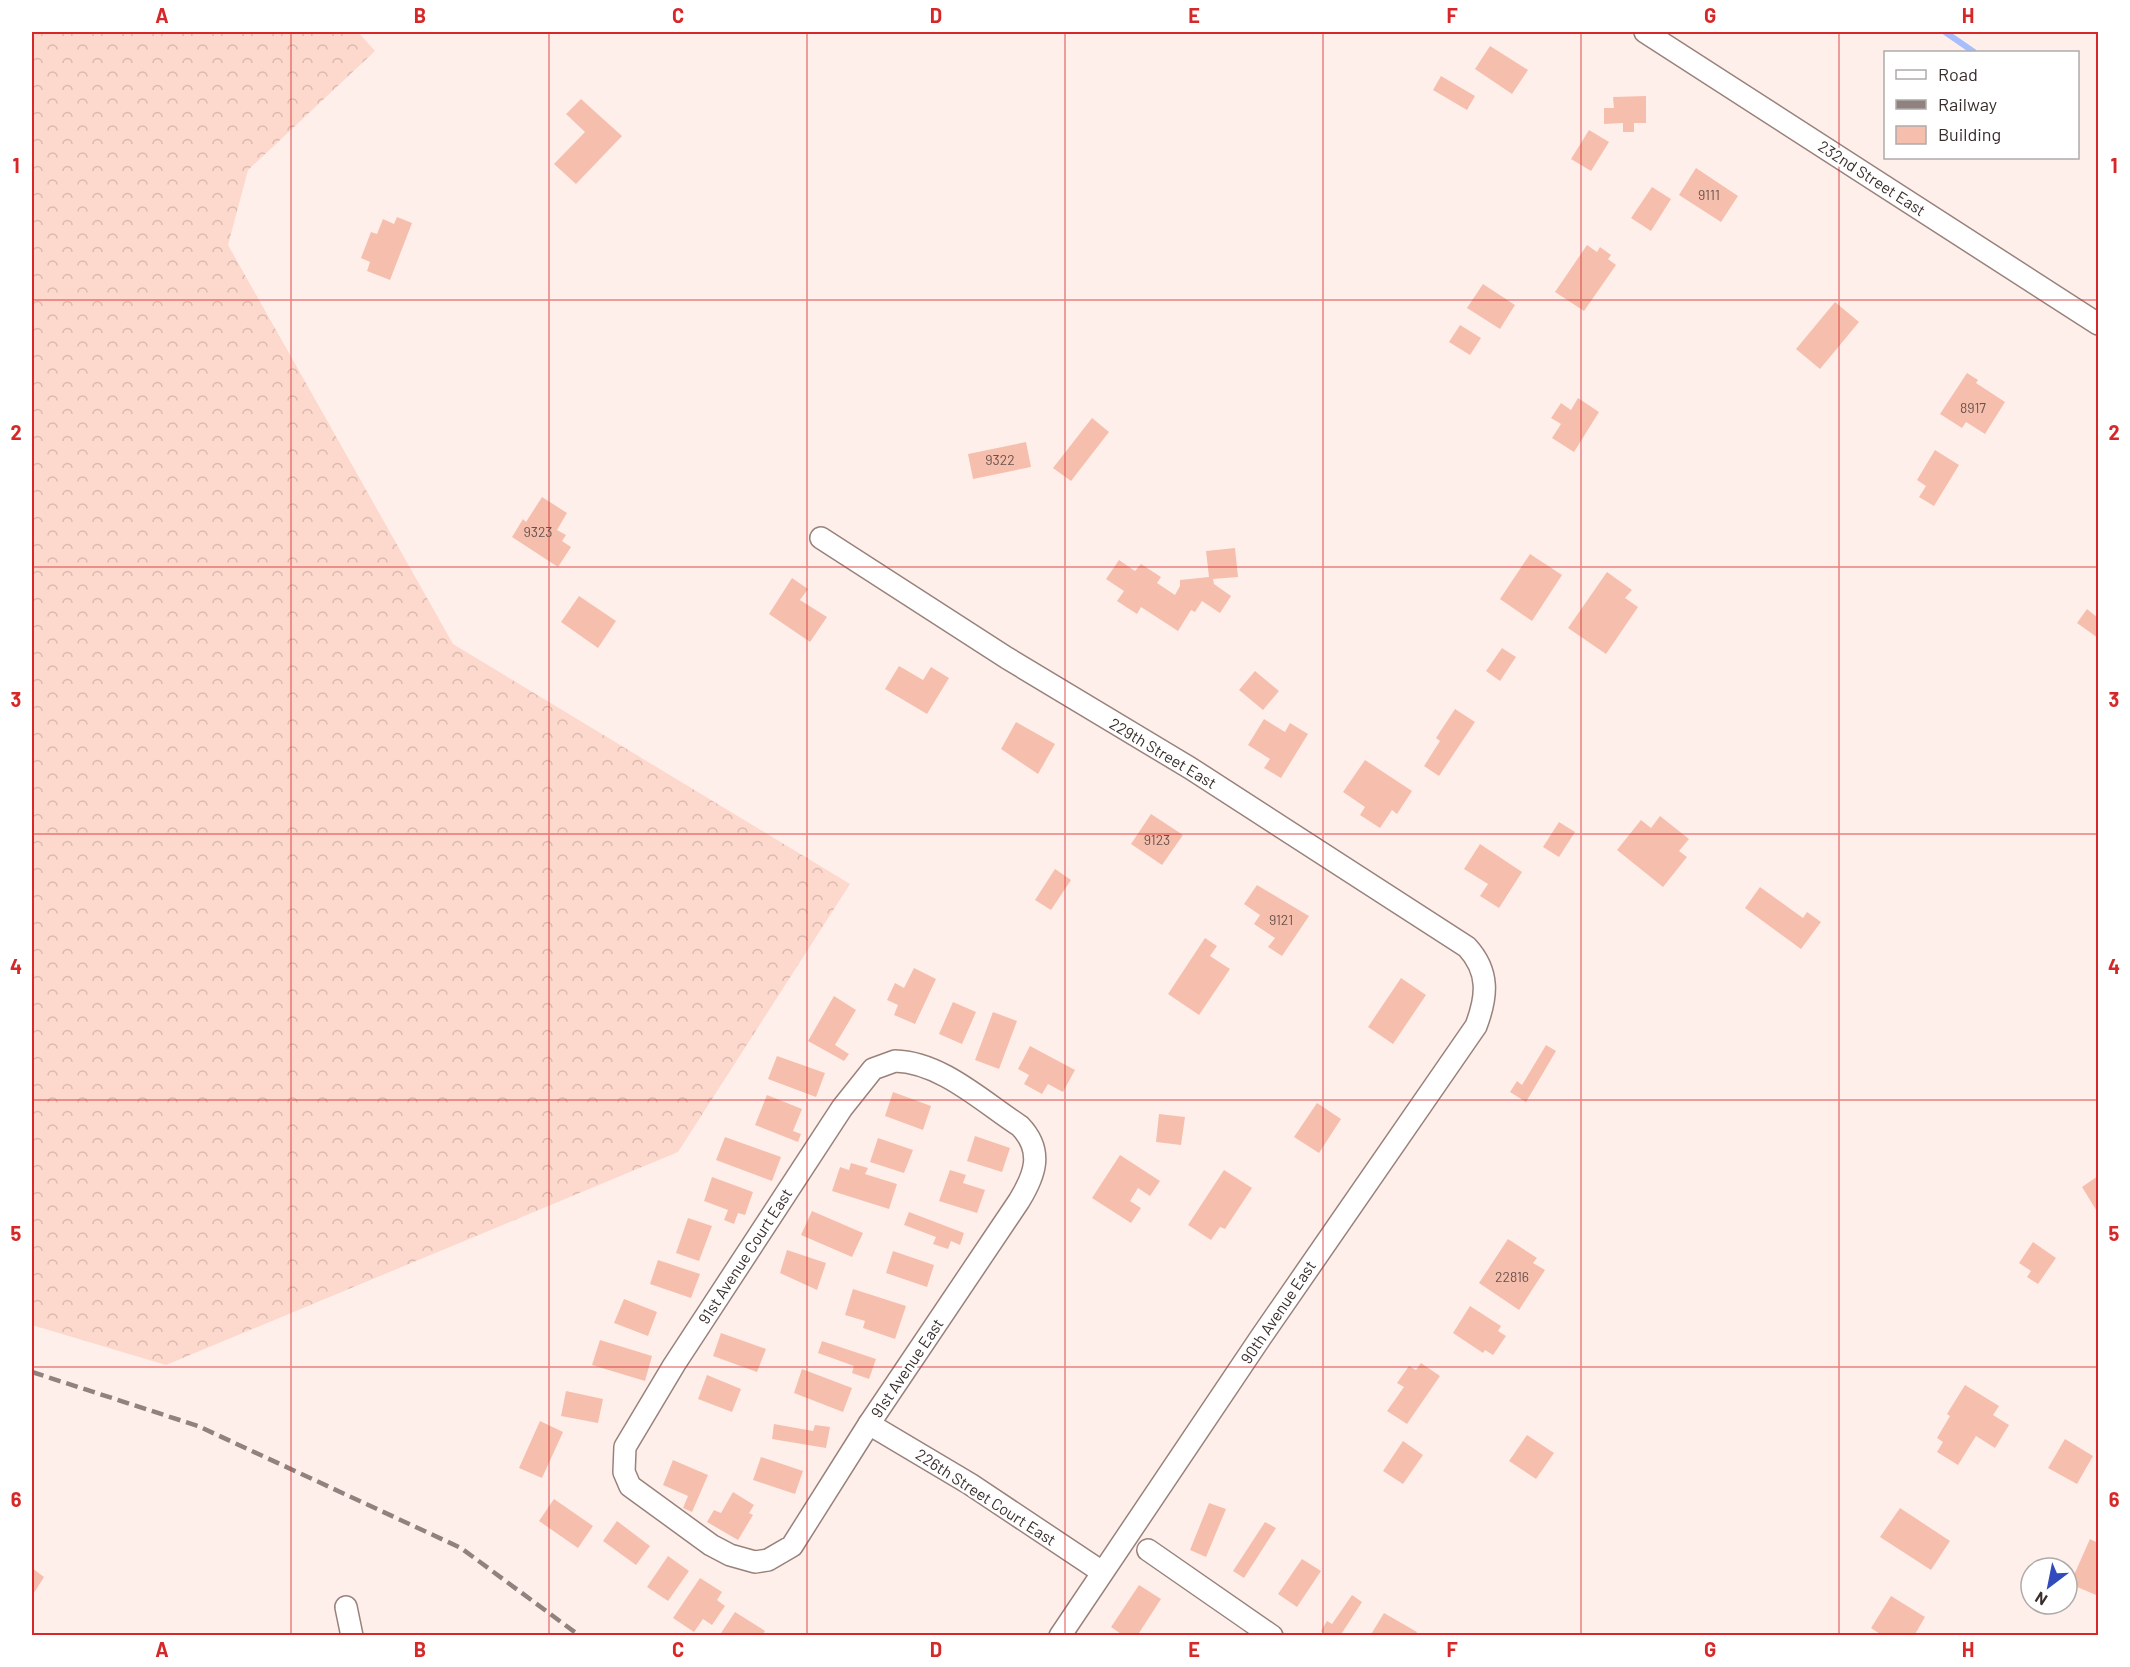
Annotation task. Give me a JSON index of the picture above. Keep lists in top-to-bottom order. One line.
{"streets":{"street":["232nd Street East","229th Street East","91st Avenue Court East","90th Avenue East","91st Avenue East","226th Street Court East"]},"crossings":[["229th Street East","90th Avenue East"],["91st Avenue Court East","91st Avenue East"],["90th Avenue East","226th Street Court East"],["91st Avenue East","226th Street Court East"]],"house_numbers":["9111","8917","9322","9323","9123","9121","22816"],"legend":["Road","Railway","Building"],"north":"bottom left","grid":{"columns":["A","B","C","D","E","F","G","H"],"rows":["1","2","3","4","5","6"]}}
